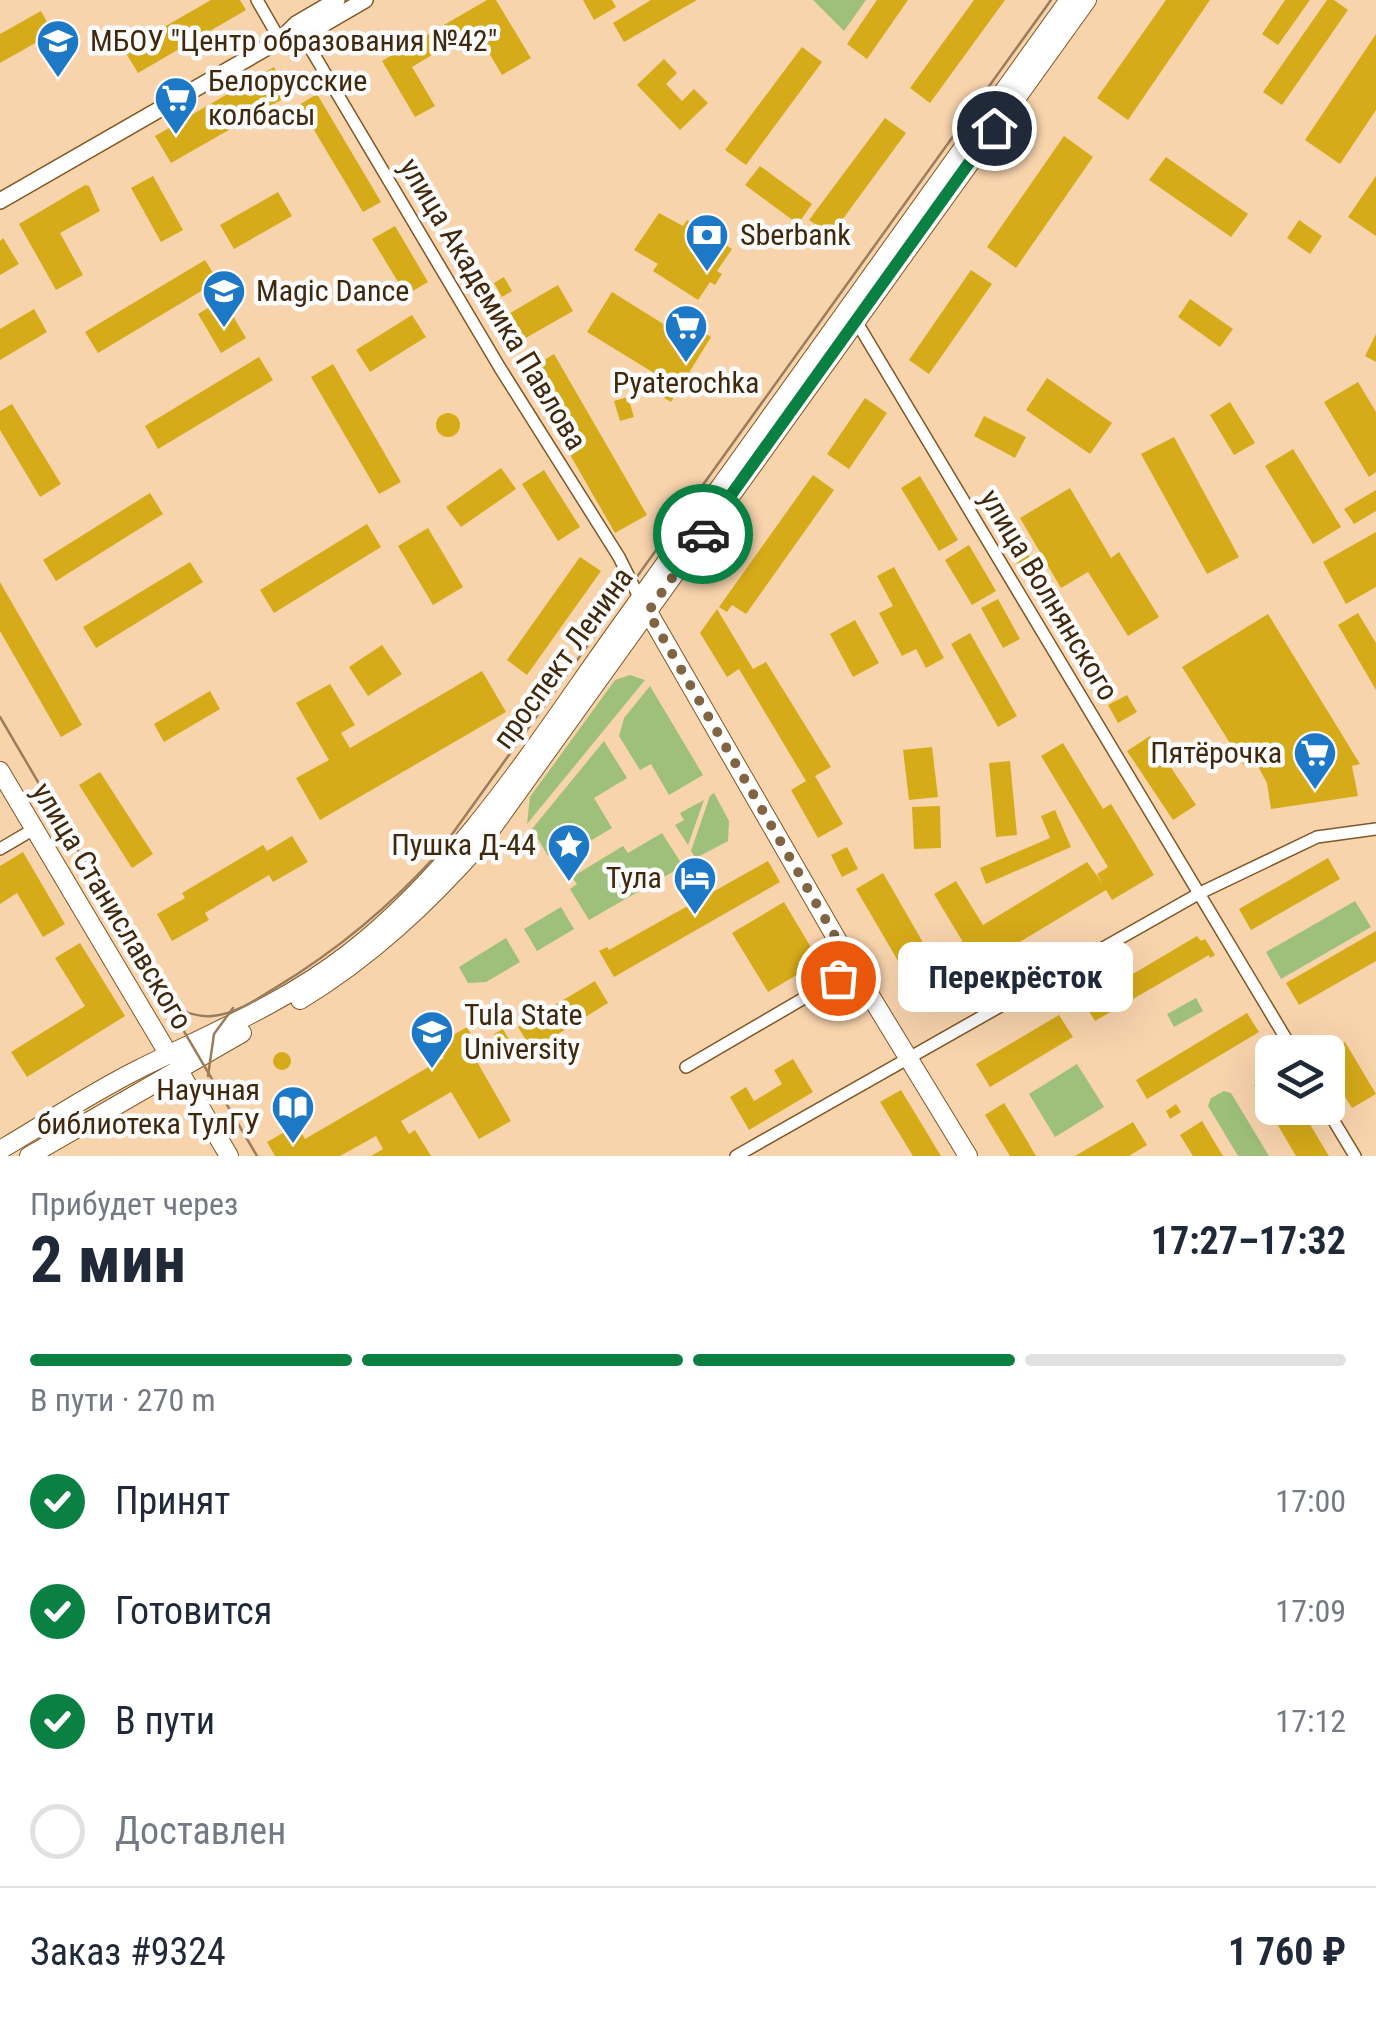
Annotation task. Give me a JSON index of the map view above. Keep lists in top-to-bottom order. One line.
{"streets":{"main road":["проспект Ленина","улица Станиславского"],"street":["улица Академика Павлова","улица Волнянского"]},"crossings":[["улица Академика Павлова","проспект Ленина"],["улица Волнянского","проспект Ленина"],["проспект Ленина","улица Станиславского"]],"places":{"school or university":["МБОУ \"Центр образования №42\"","Magic Dance","Tula State University"],"supermarket":["Белорусские колбасы","Pyaterochka","Пятёрочка"],"bank":["Sberbank"],"place":["Пушка Д-44"],"hotel":["Тула"],"other":["Перекрёсток"],"library":["Научная библиотека ТулГУ"]},"page":{"bubble":"Перекрёсток","heading":["2 мин","Прибудет через","17:27–17:32"],"panel":["Заказ #9324","1 760 ₽"],"bar":"В пути · 270 m","list":[["Принят","17:00"],["Готовится","17:09"],["В пути","17:12"],"Доставлен"]}}
